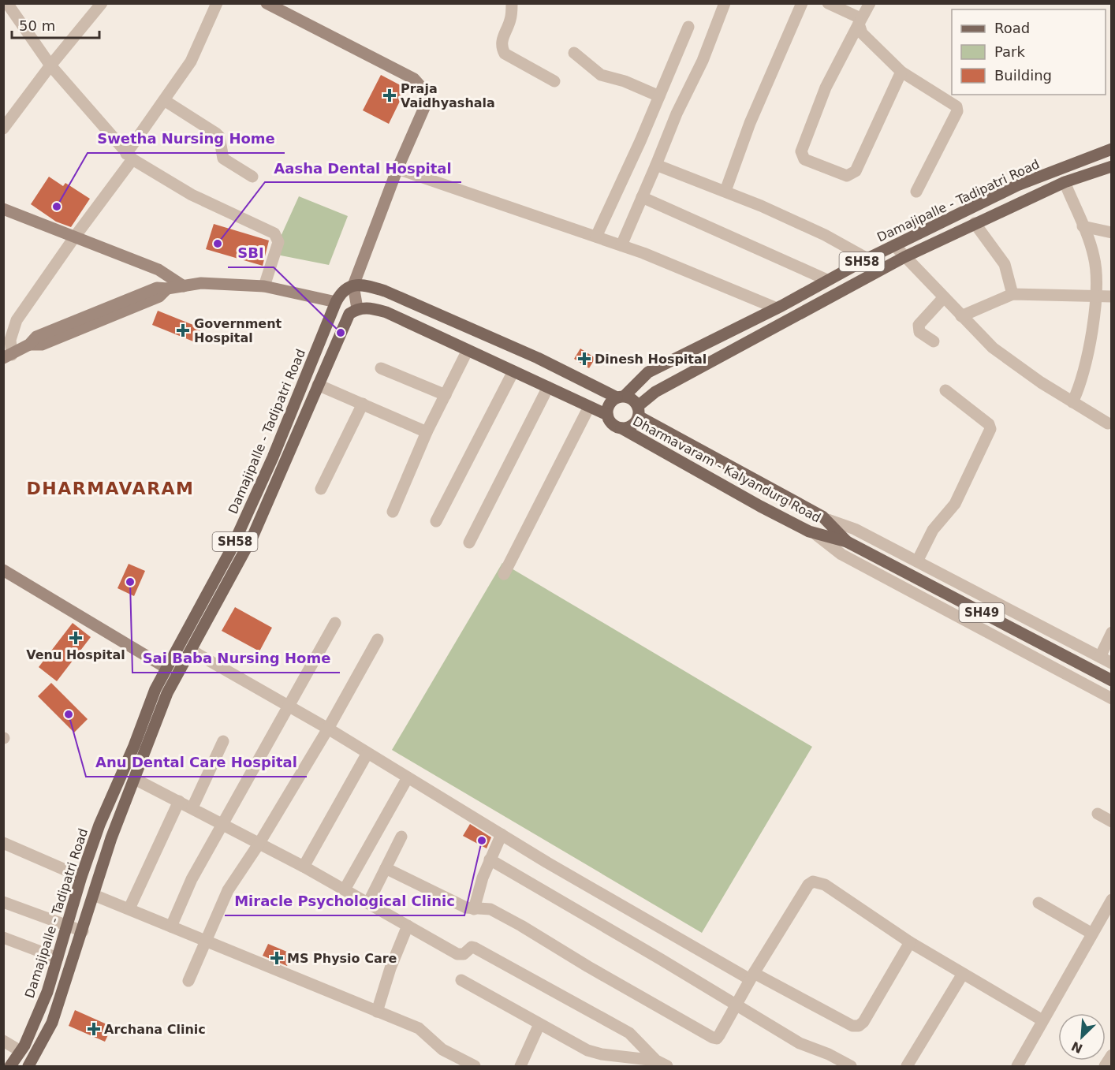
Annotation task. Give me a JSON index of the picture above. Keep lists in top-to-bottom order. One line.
{"streets":{"main road":["Damajipalle - Tadipatri Road","SH58","Dharmavaram - Kalyandurg Road","SH49"]},"crossings":[["Damajipalle - Tadipatri Road","SH58"],["Damajipalle - Tadipatri Road","Dharmavaram - Kalyandurg Road"],["SH58","Dharmavaram - Kalyandurg Road"]],"districts":["DHARMAVARAM"],"places":{"health":["Praja Vaidhyashala","Government Hospital","Dinesh Hospital","Venu Hospital","MS Physio Care","Archana Clinic"],"other":["Swetha Nursing Home","Aasha Dental Hospital","SBI","Sai Baba Nursing Home","Anu Dental Care Hospital","Miracle Psychological Clinic"]},"legend":["Road","Park","Building"],"scale_bar":"50 m","north":"bottom left"}
